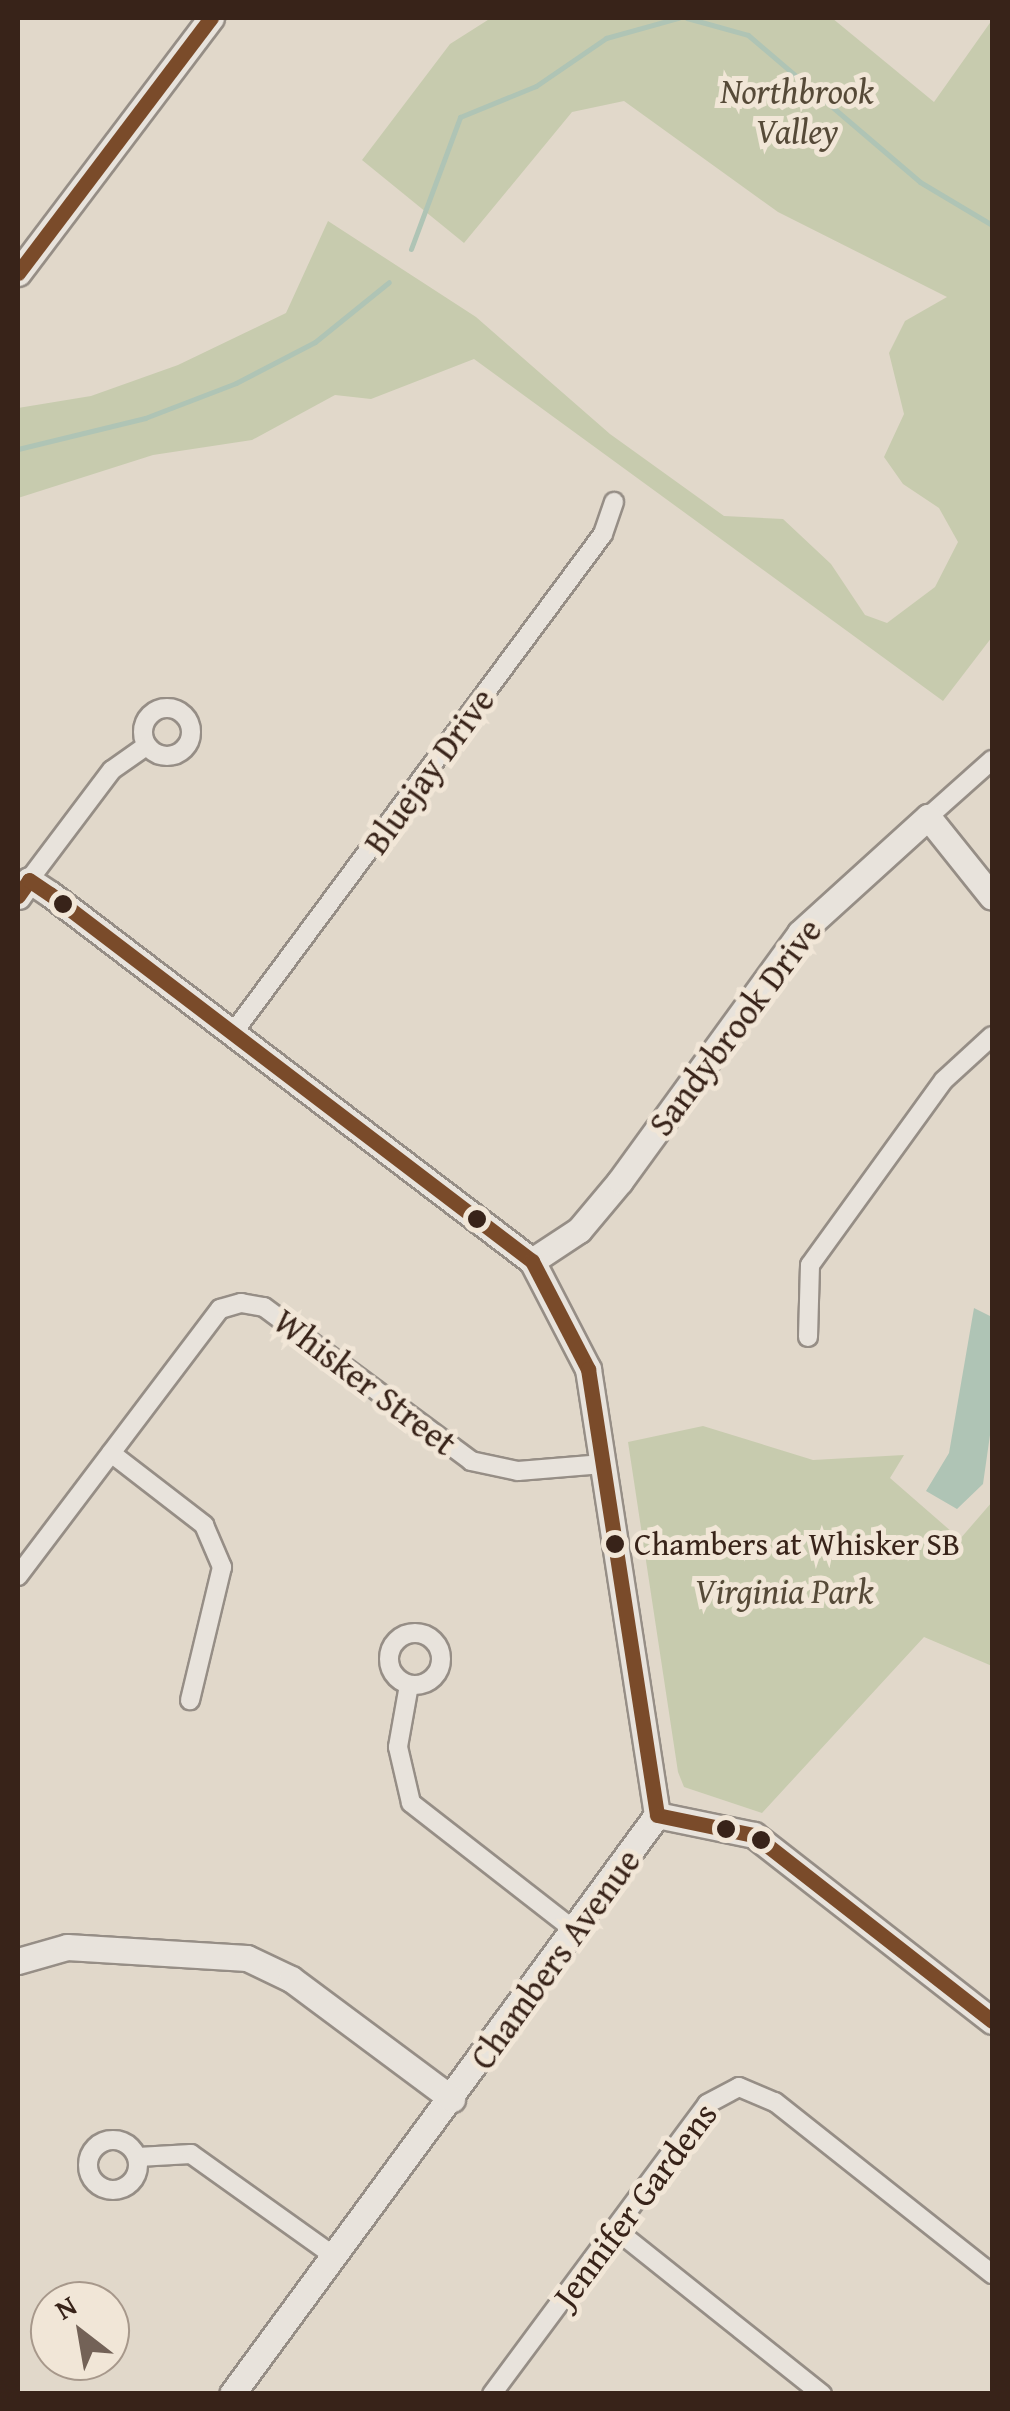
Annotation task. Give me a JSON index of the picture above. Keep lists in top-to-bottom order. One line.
{"streets":{"street":["Bluejay Drive","Sandybrook Drive","Whisker Street","Chambers Avenue","Jennifer Gardens"]},"crossings":[["Bluejay Drive","Chambers Avenue"],["Sandybrook Drive","Chambers Avenue"],["Whisker Street","Chambers Avenue"]],"parks":["Northbrook Valley","Virginia Park"],"places":["Chambers at Whisker SB"],"north":"top left"}
